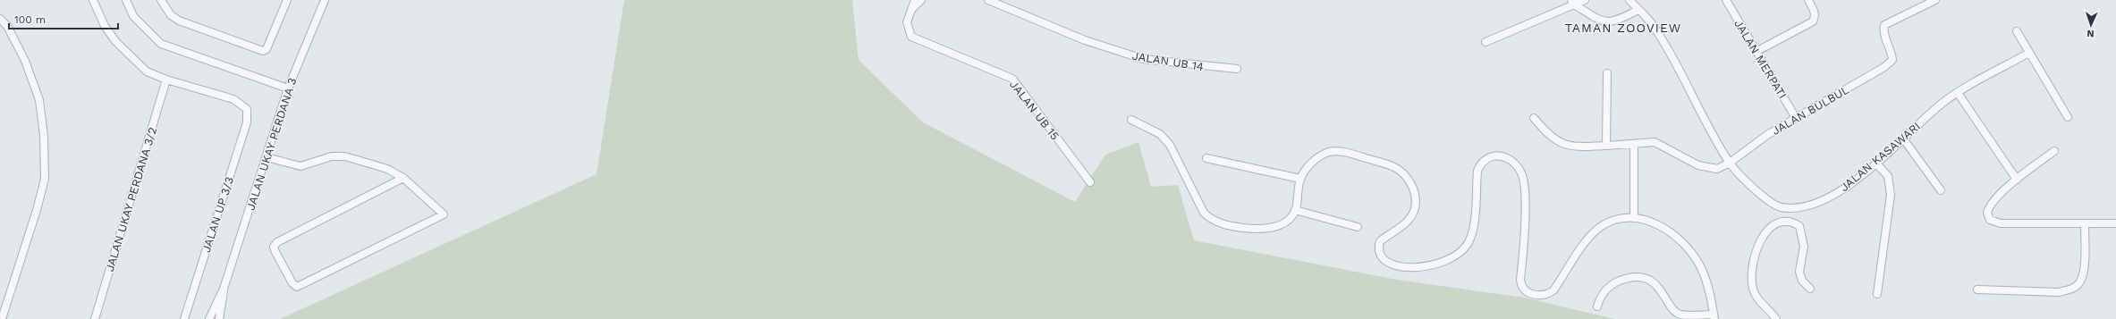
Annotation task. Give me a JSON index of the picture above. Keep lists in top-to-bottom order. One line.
{"streets":{"street":["JALAN MERPATI","JALAN UB 14","JALAN UB 15","JALAN BULBUL","JALAN UKAY PERDANA 3","JALAN KASAWARI","JALAN UKAY PERDANA 3/2","JALAN UP 3/3"]},"crossings":[["JALAN MERPATI","JALAN BULBUL"],["JALAN BULBUL","JALAN KASAWARI"],["JALAN UKAY PERDANA 3/2","JALAN UP 3/3"]],"districts":["TAMAN ZOOVIEW"],"scale_bar":"100 m","north":"bottom"}
